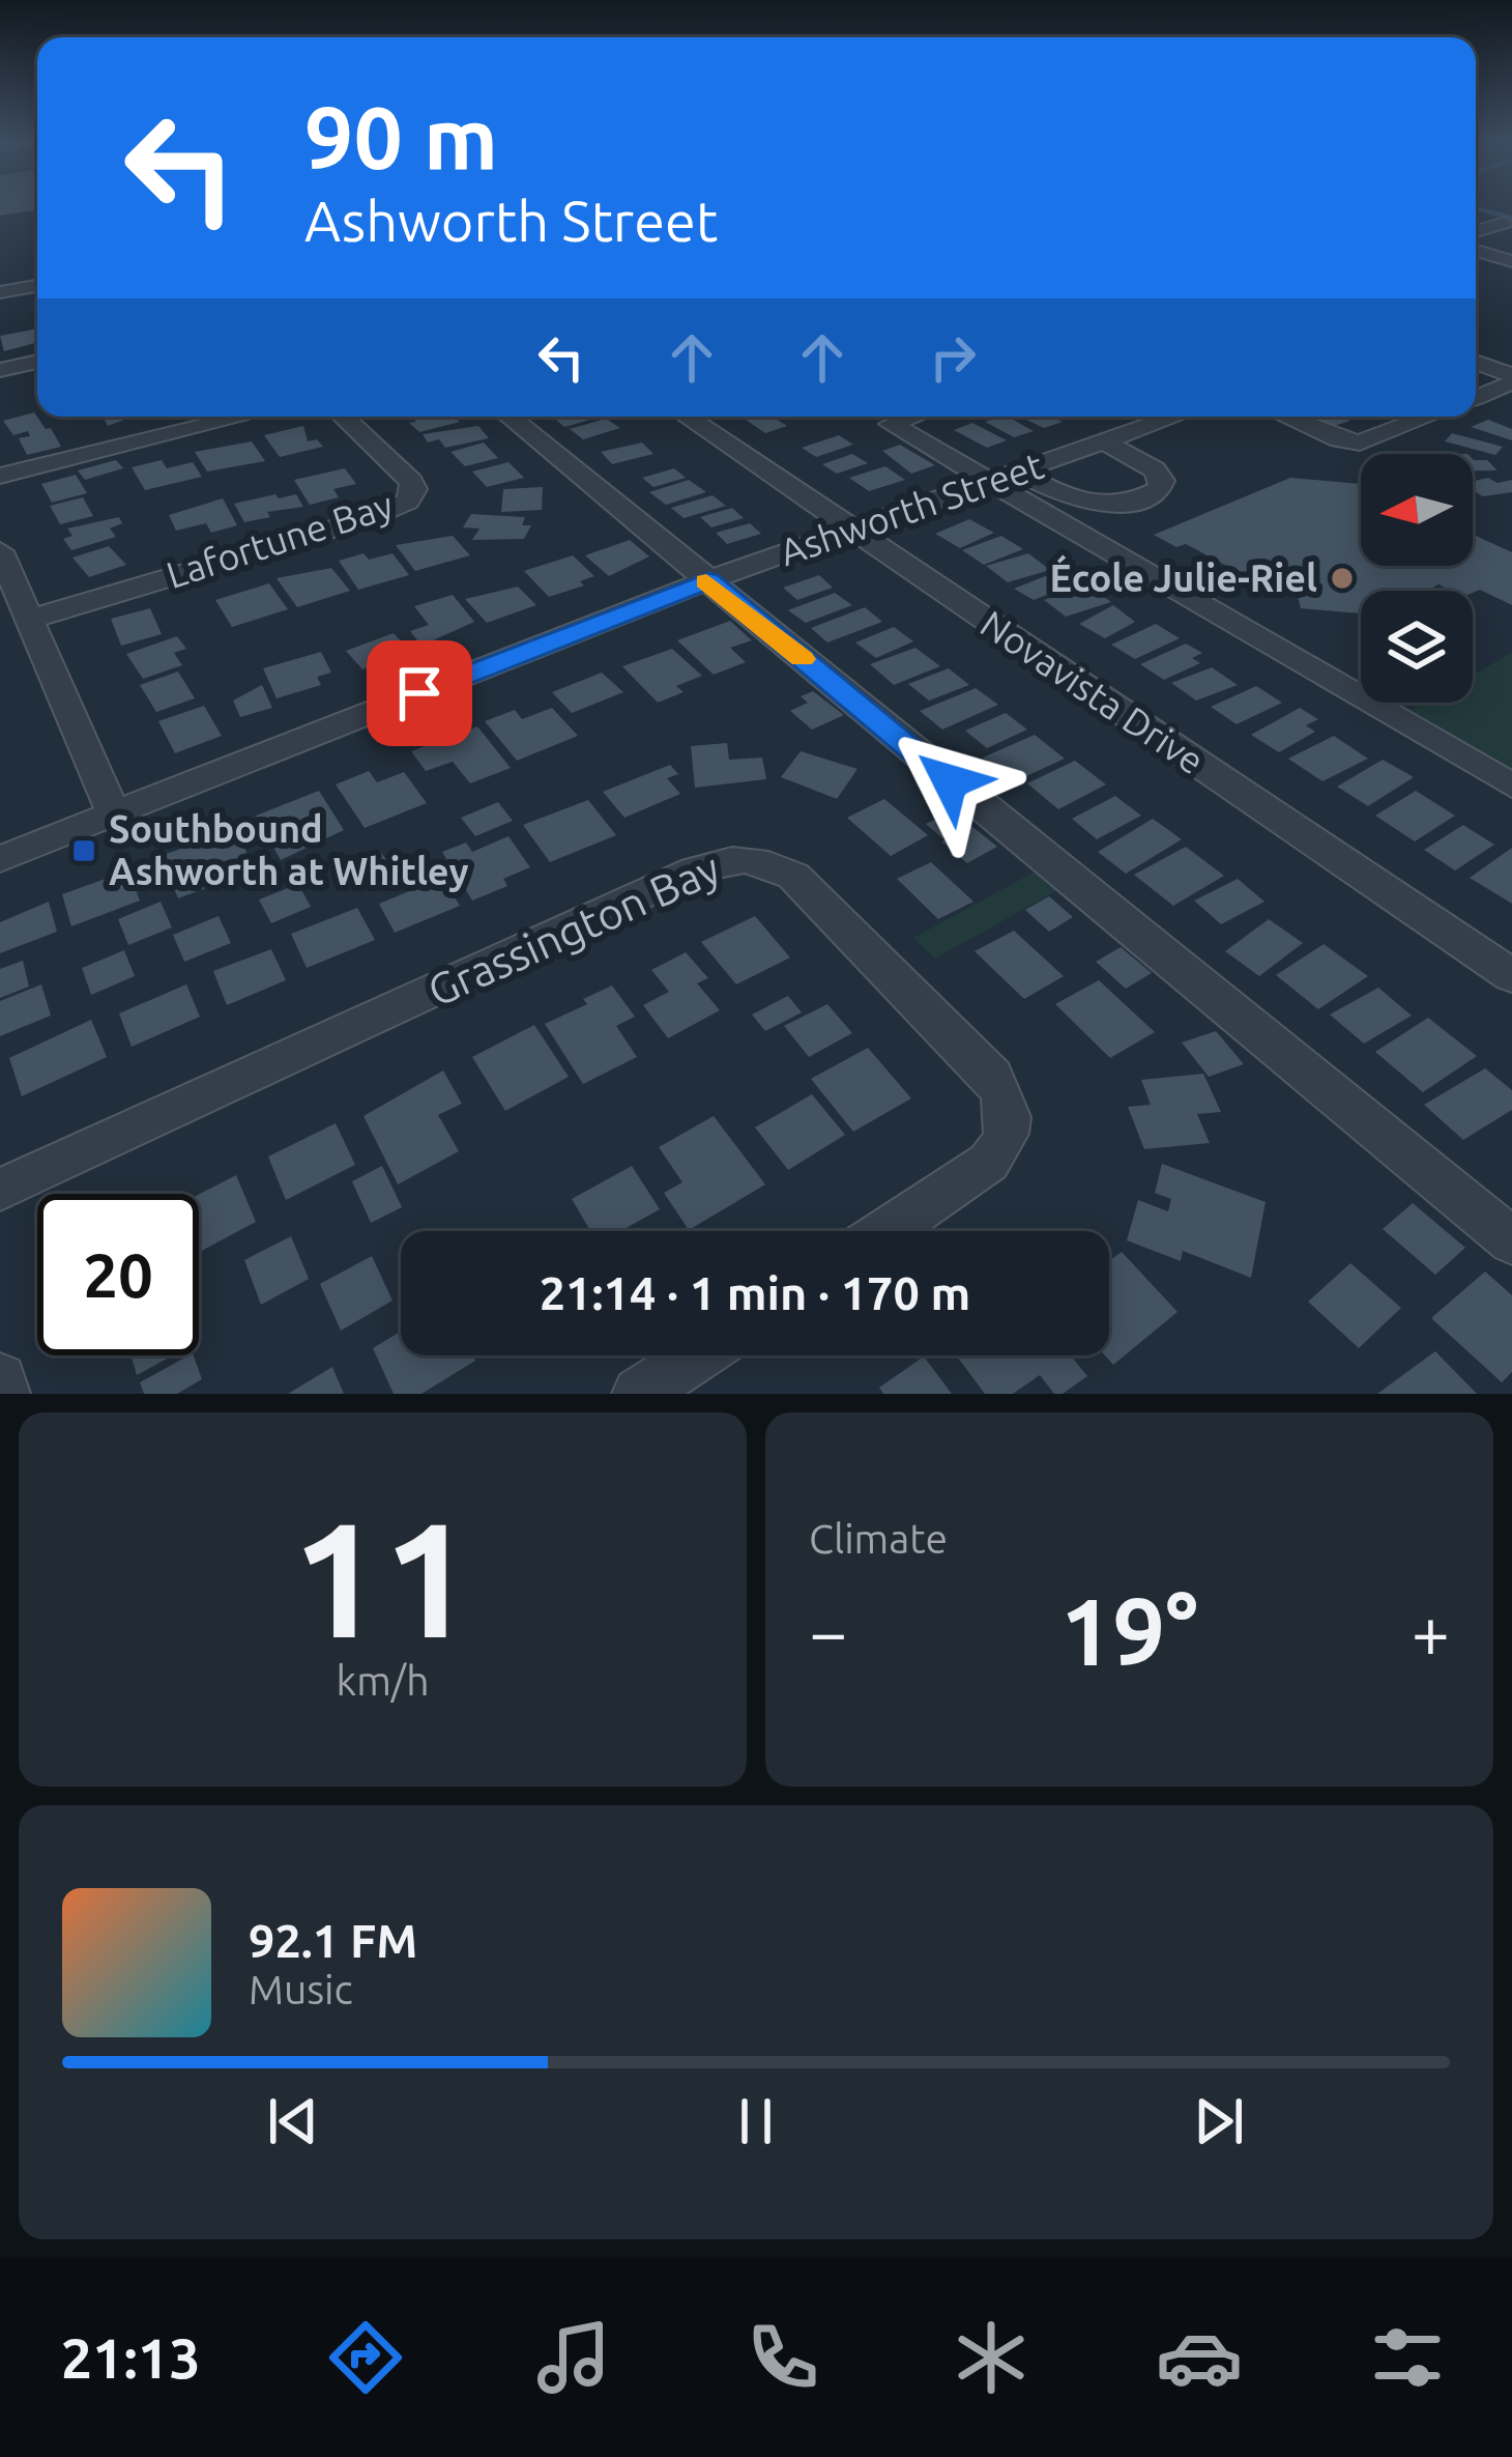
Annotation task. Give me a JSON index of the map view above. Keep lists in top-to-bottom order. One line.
{"streets":{"street":["Ashworth Street","Lafortune Bay","Novavista Drive","Grassington Bay"]},"crossings":[["Ashworth Street","Novavista Drive"]],"places":{"other":["École Julie-Riel"],"transit":["Southbound Ashworth at Whitley"]},"north":"left","page":{"turn":["90 m","Ashworth Street"],"limit":"20","trip":"21:14 · 1 min · 170 m","tile":[["11","km/h"],"Climate"],"heat":["−","19°","+"],"song":["92.1 FM","Music"],"tabs":"21:13"}}
